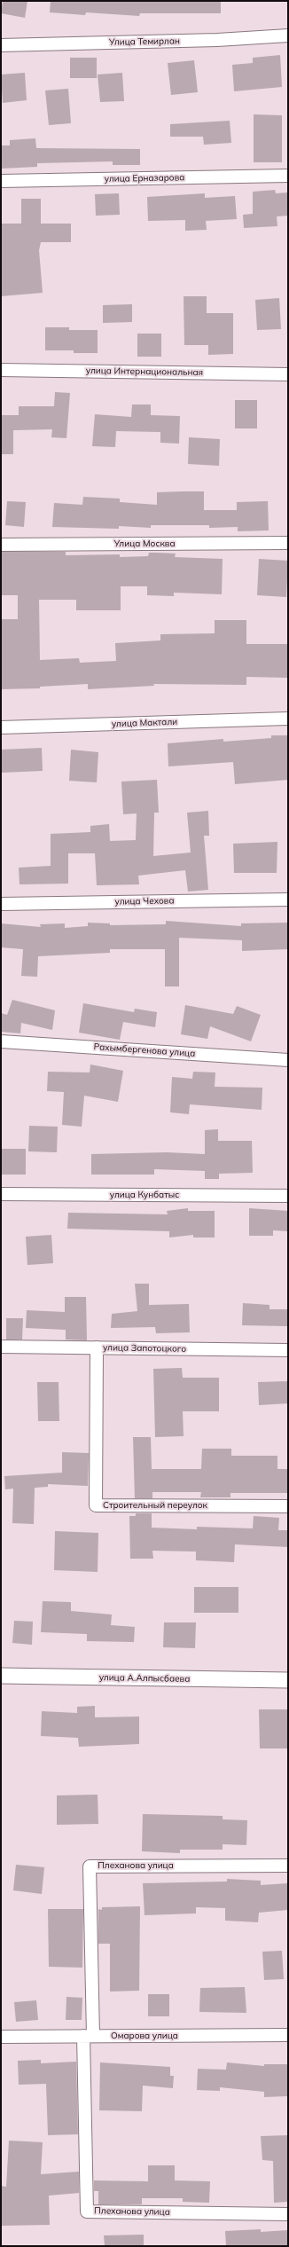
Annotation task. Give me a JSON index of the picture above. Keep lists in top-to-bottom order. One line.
{"streets":{"street":["Улица Темирлан","улица Ерназарова","улица Интернациональная","Улица Москва","улица Мактали","улица Чехова","Рахымбергенова улица","улица Кунбатыс","улица Запотоцкого","Строительный переулок","улица А.Алпысбаева","Плеханова улица","Омарова улица"]},"crossings":[["улица Запотоцкого","Строительный переулок"],["Плеханова улица","Омарова улица"]]}
